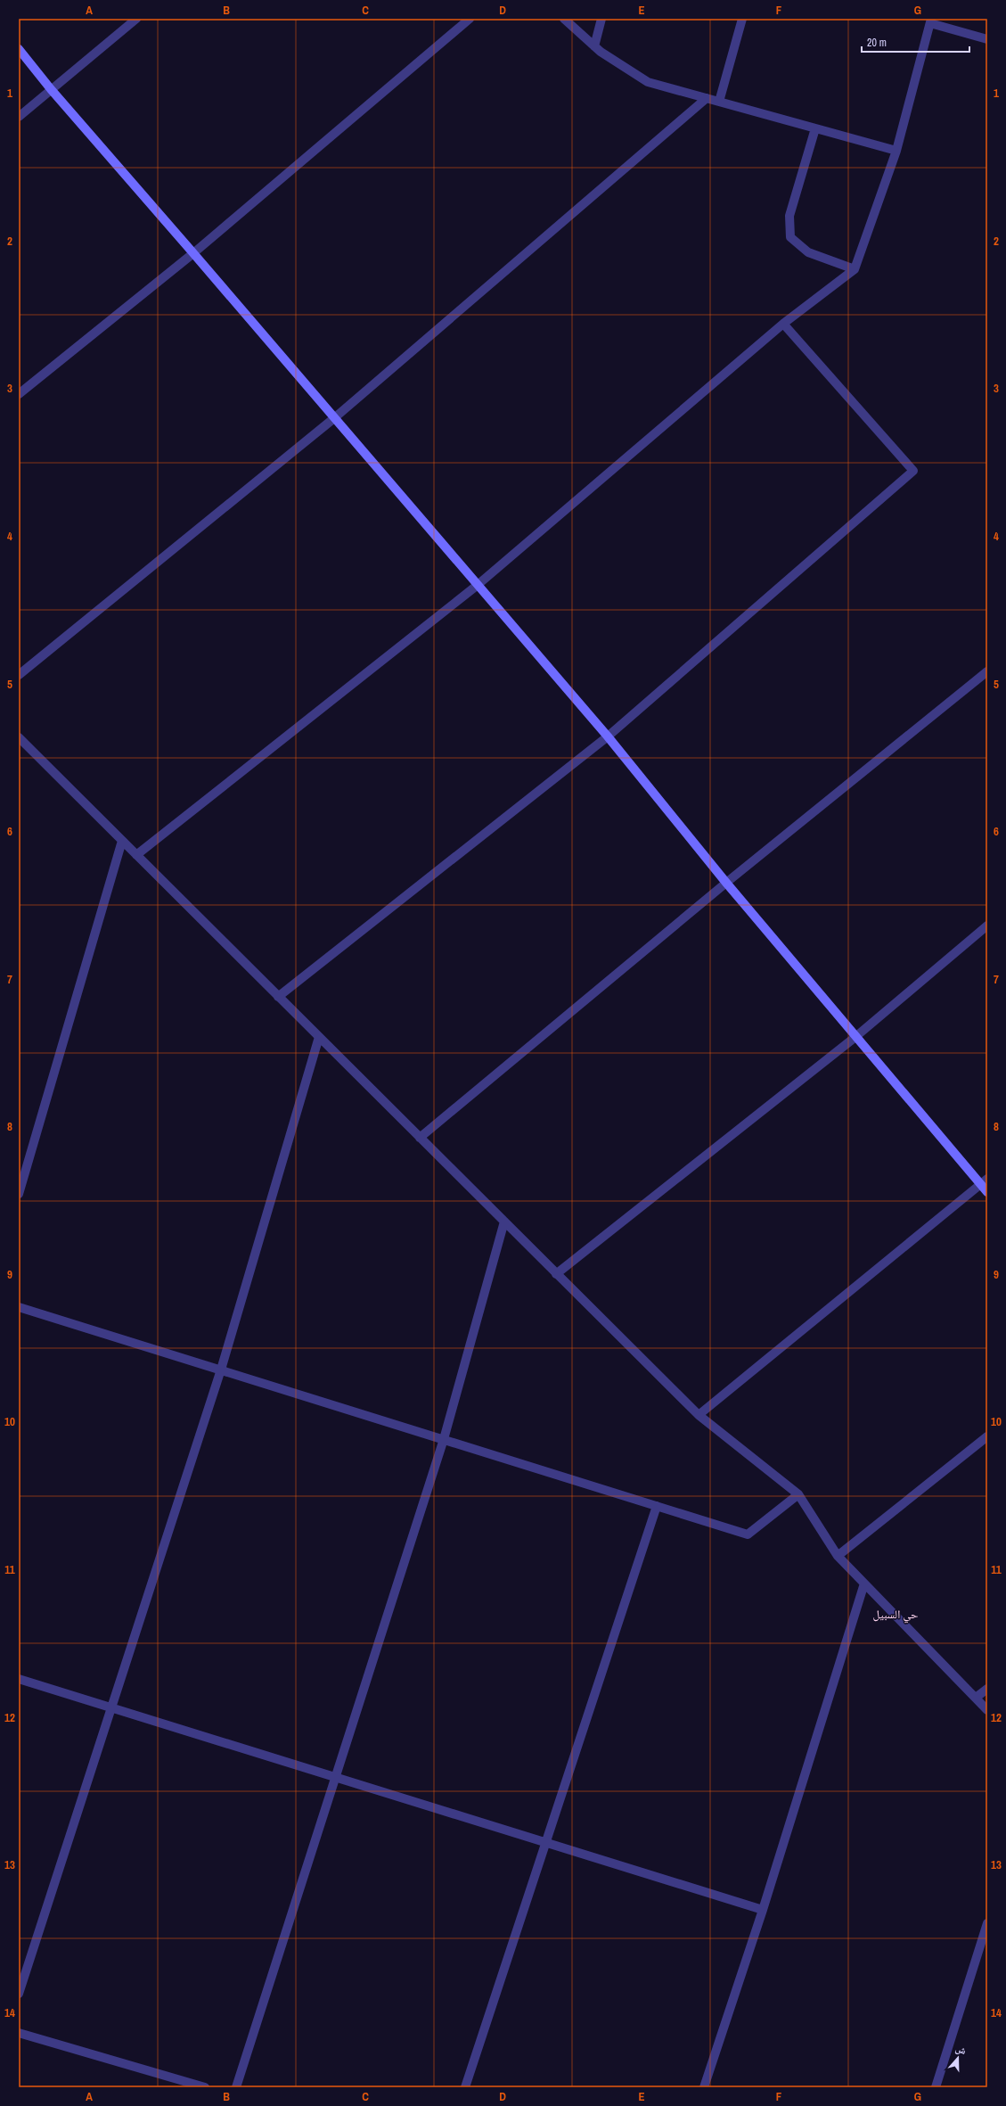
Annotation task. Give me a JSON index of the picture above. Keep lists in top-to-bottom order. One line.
{"districts":["حي السبيل"],"scale_bar":"20 m","north":"top","grid":{"columns":["A","B","C","D","E","F","G"],"rows":["1","2","3","4","5","6","7","8","9","10","11","12","13","14"]}}
